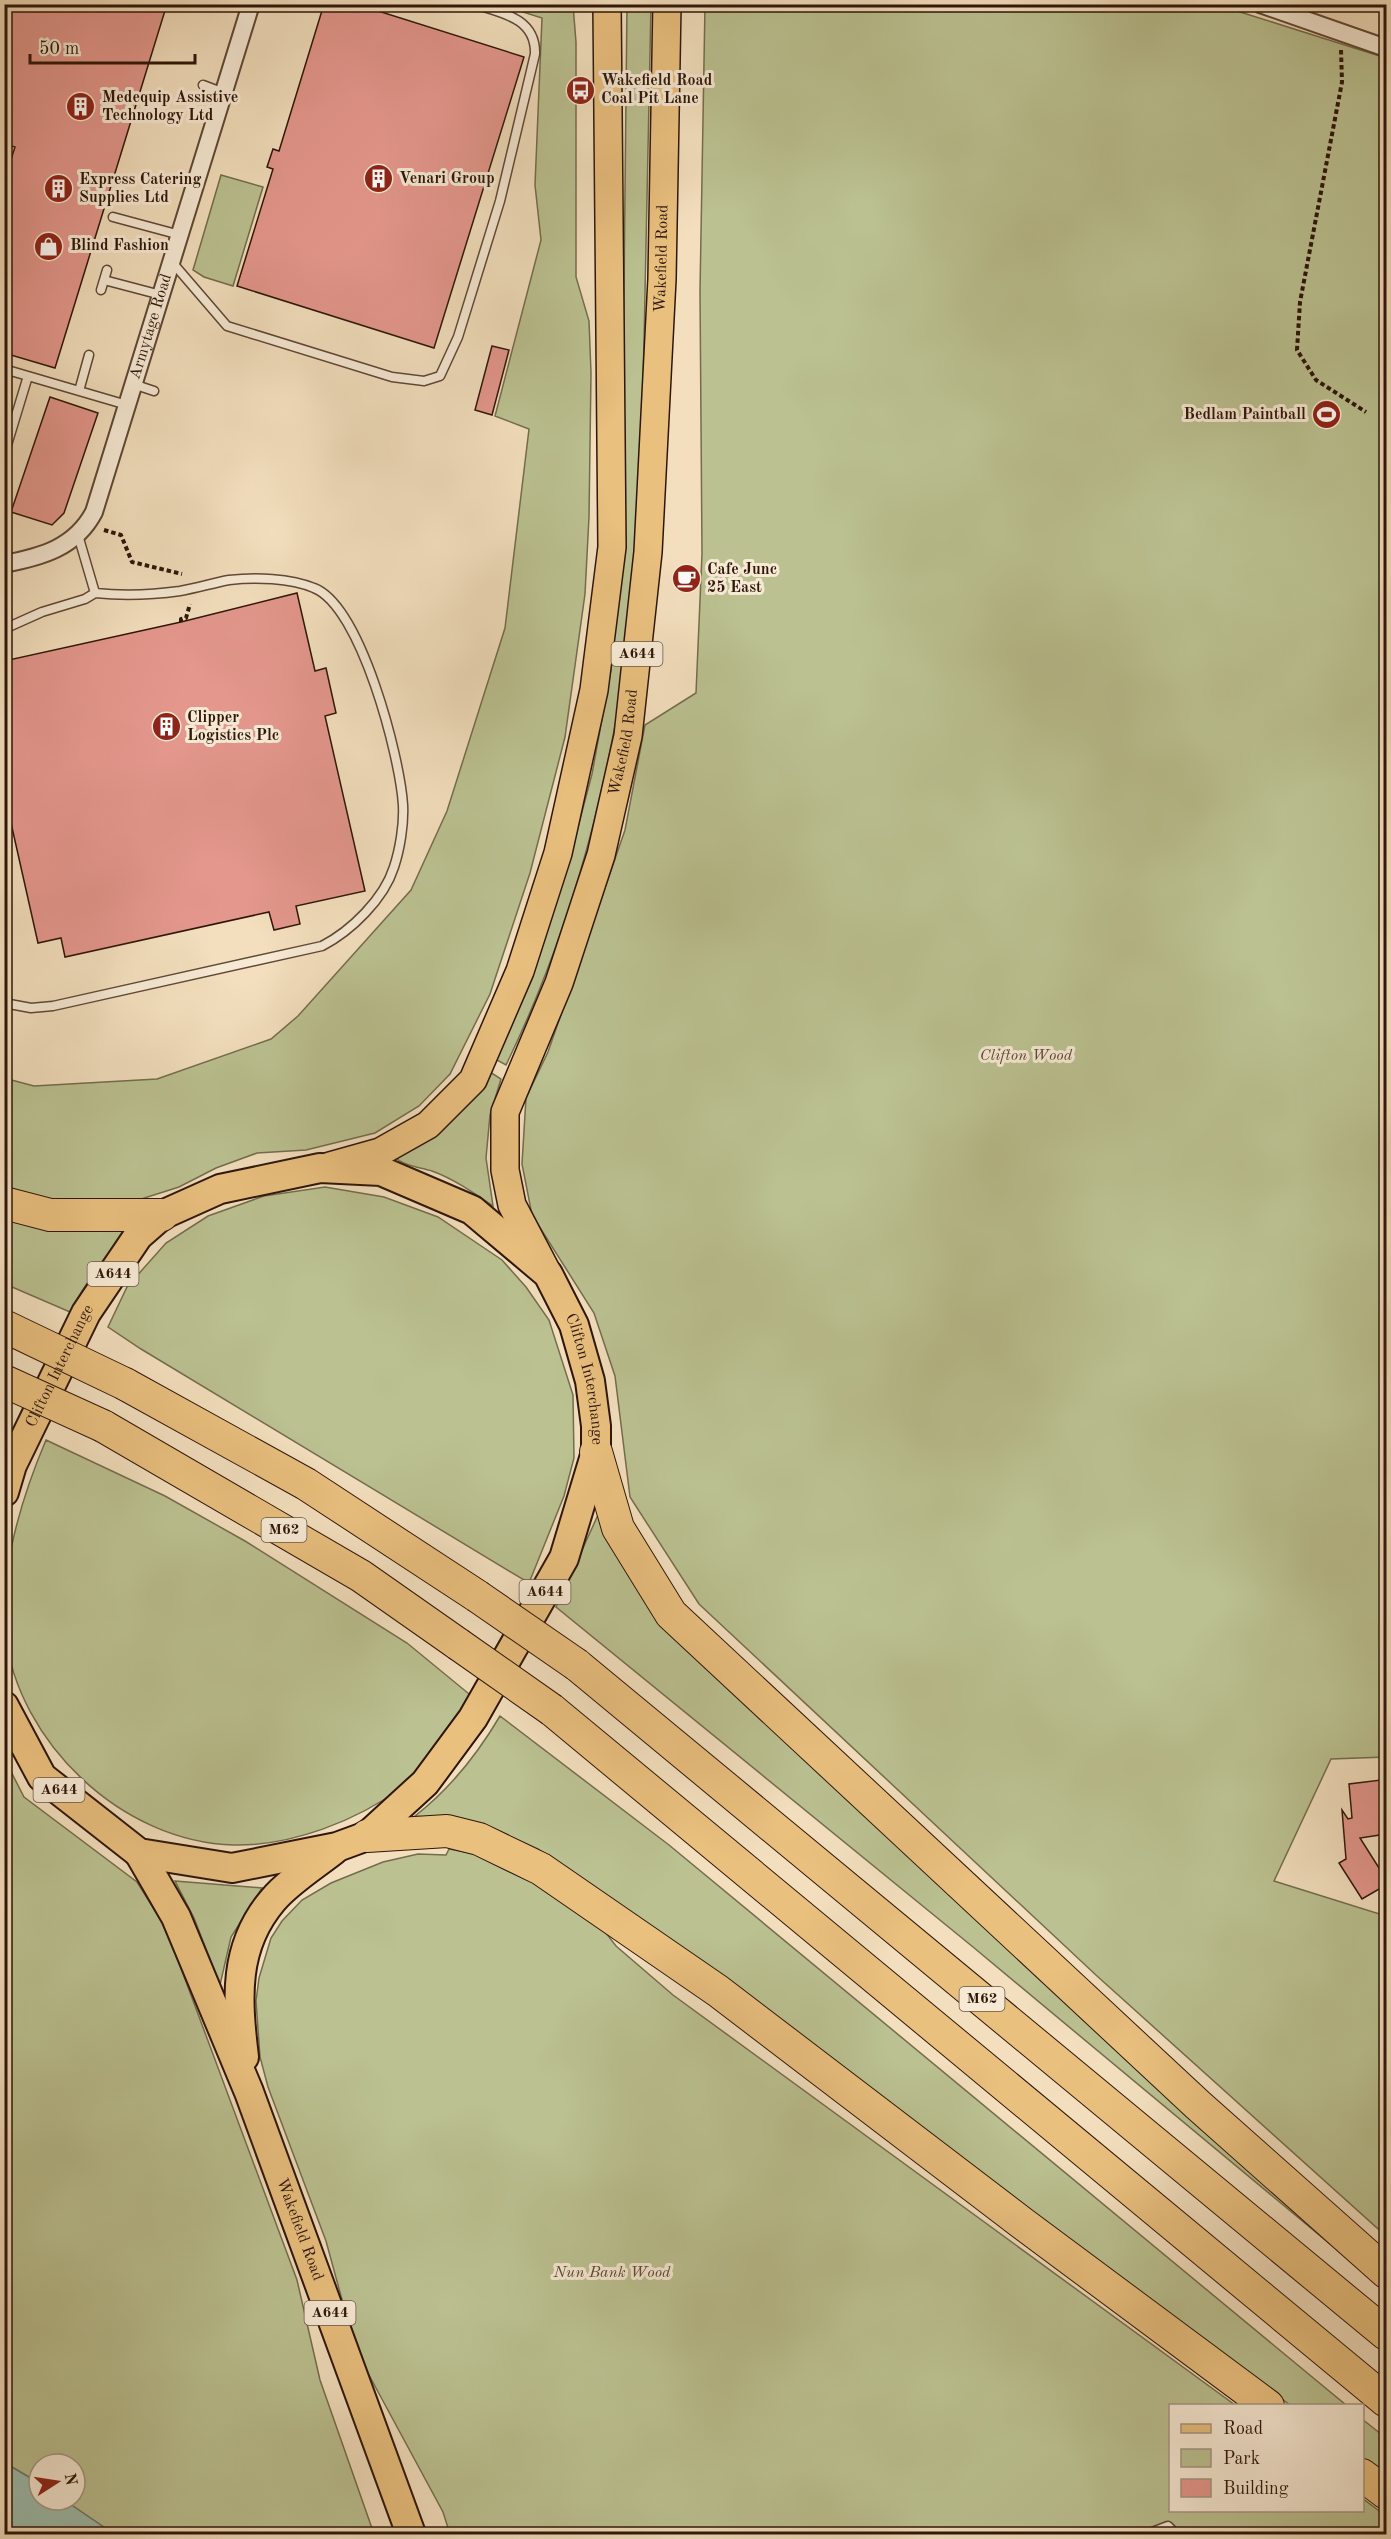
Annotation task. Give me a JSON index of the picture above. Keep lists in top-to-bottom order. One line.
{"streets":{"highway":["Wakefield Road","A644","Clifton Interchange","M62"],"street":["Armytage Road"]},"crossings":[["Wakefield Road","Clifton Interchange"],["A644","Clifton Interchange"]],"parks":["Clifton Wood","Nun Bank Wood"],"places":{"bus stop":["Wakefield Road Coal Pit Lane"],"building":["Medequip Assistive Technology Ltd","Venari Group","Express Catering Supplies Ltd","Clipper Logistics Plc"],"shop":["Blind Fashion"],"sports":["Bedlam Paintball"],"cafe":["Cafe Junc 25 East"]},"legend":["Road","Park","Building"],"scale_bar":"50 m","north":"right"}
